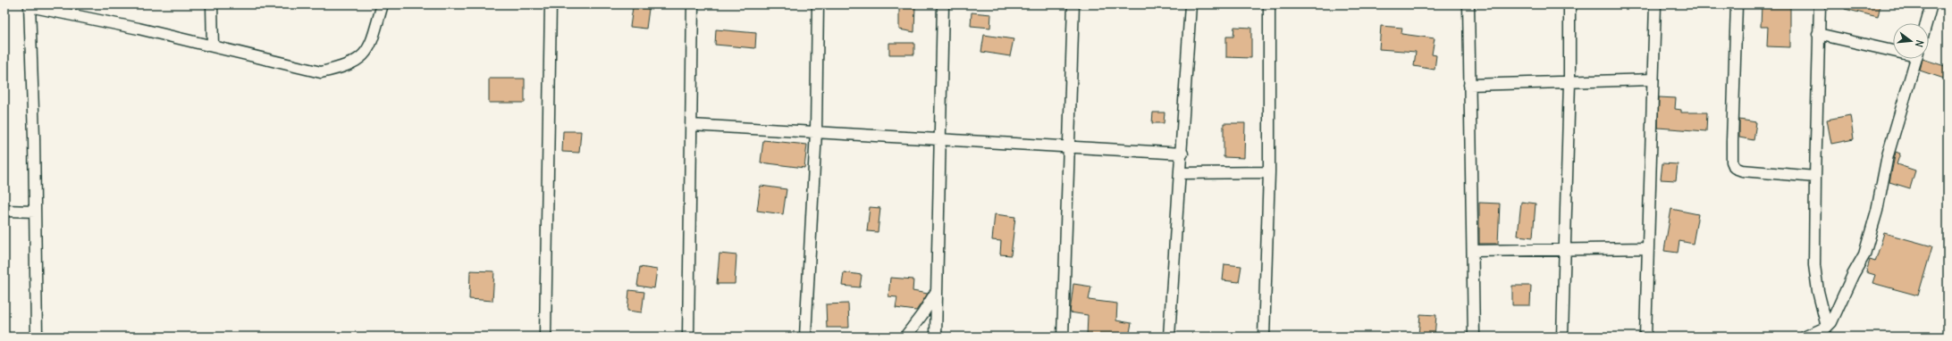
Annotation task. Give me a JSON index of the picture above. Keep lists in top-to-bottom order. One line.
{"north":"right"}
